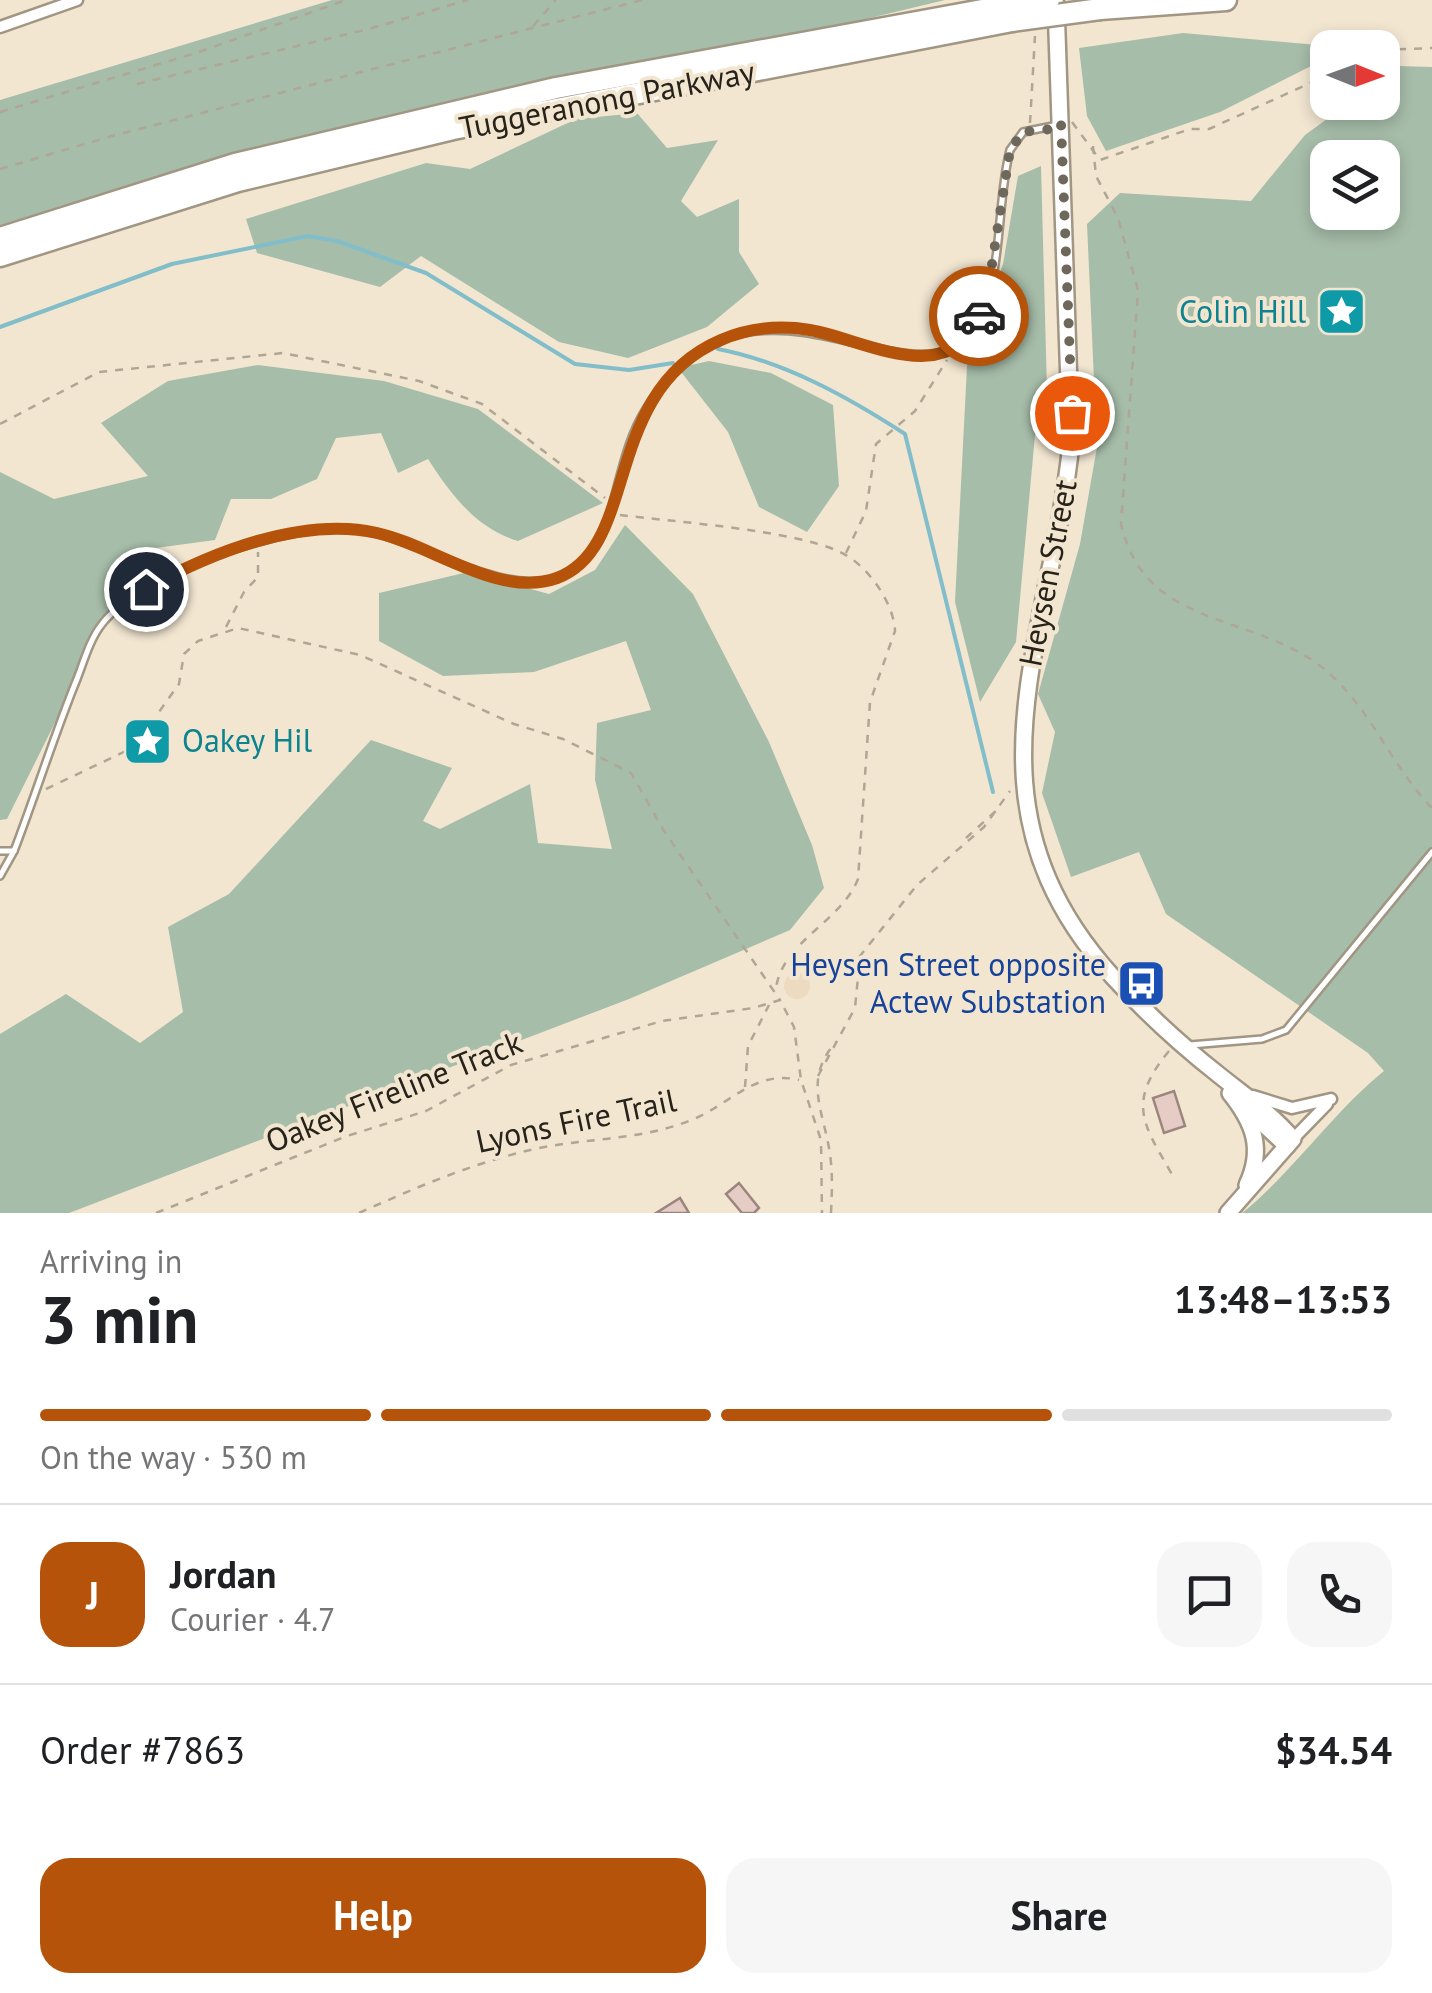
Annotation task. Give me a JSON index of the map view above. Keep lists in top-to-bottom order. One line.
{"streets":{"highway":["Tuggeranong Parkway"],"main road":["Heysen Street"],"path":["Oakey Fireline Track","Lyons Fire Trail"]},"crossings":[["Tuggeranong Parkway","Heysen Street"]],"places":{"place":["Colin Hill","Oakey Hil"],"bus stop":["Heysen Street opposite Actew Substation"]},"north":"right","page":{"heading":["3 min","Arriving in","13:48–13:53"],"panel":["Jordan","Courier · 4.7","Order #7863","$34.54"],"bar":"On the way · 530 m","round":"J","buttons":["Help","Share"]}}
